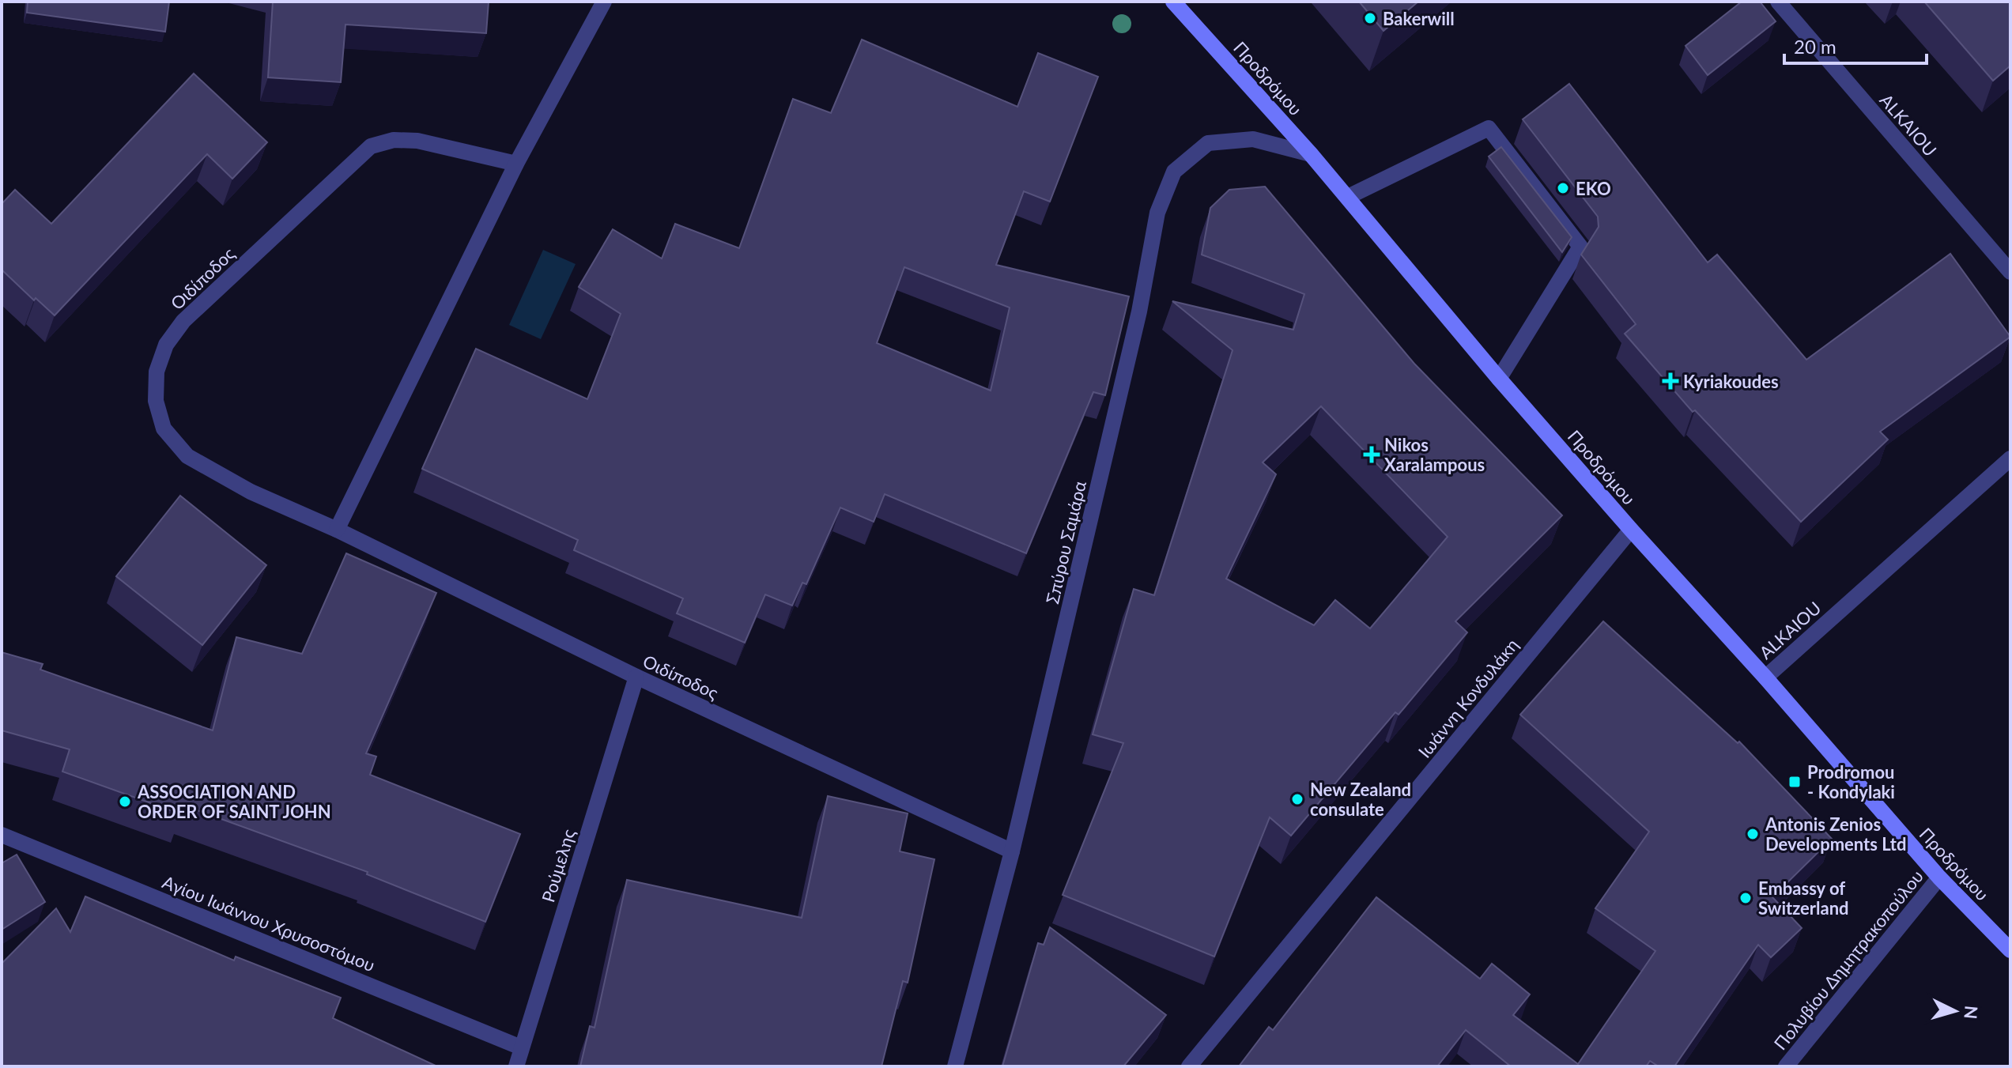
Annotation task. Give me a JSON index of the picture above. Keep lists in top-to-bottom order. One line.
{"streets":{"main road":["Προδρόμου"],"street":["ALKAIOU","Οιδίποδος","Σπύρου Σαμάρα","Ιωάννη Κονδυλάκη","Ρούμελης","Αγίου Ιωάννου Χρυσοστόμου","Πολυβίου Δημητρακοπούλου"]},"crossings":[["Προδρόμου","ALKAIOU"],["Προδρόμου","Σπύρου Σαμάρα"],["Προδρόμου","Ιωάννη Κονδυλάκη"],["Προδρόμου","Πολυβίου Δημητρακοπούλου"],["Οιδίποδος","Σπύρου Σαμάρα"],["Οιδίποδος","Ρούμελης"],["Ρούμελης","Αγίου Ιωάννου Χρυσοστόμου"]],"places":{"other":["Bakerwill","EKO","New Zealand consulate","ASSOCIATION AND ORDER OF SAINT JOHN","Antonis Zenios Developments Ltd","Embassy of Switzerland"],"health":["Kyriakoudes","Nikos Xaralampous"],"transit":["Prodromou - Kondylaki"]},"scale_bar":"20 m","north":"right"}
